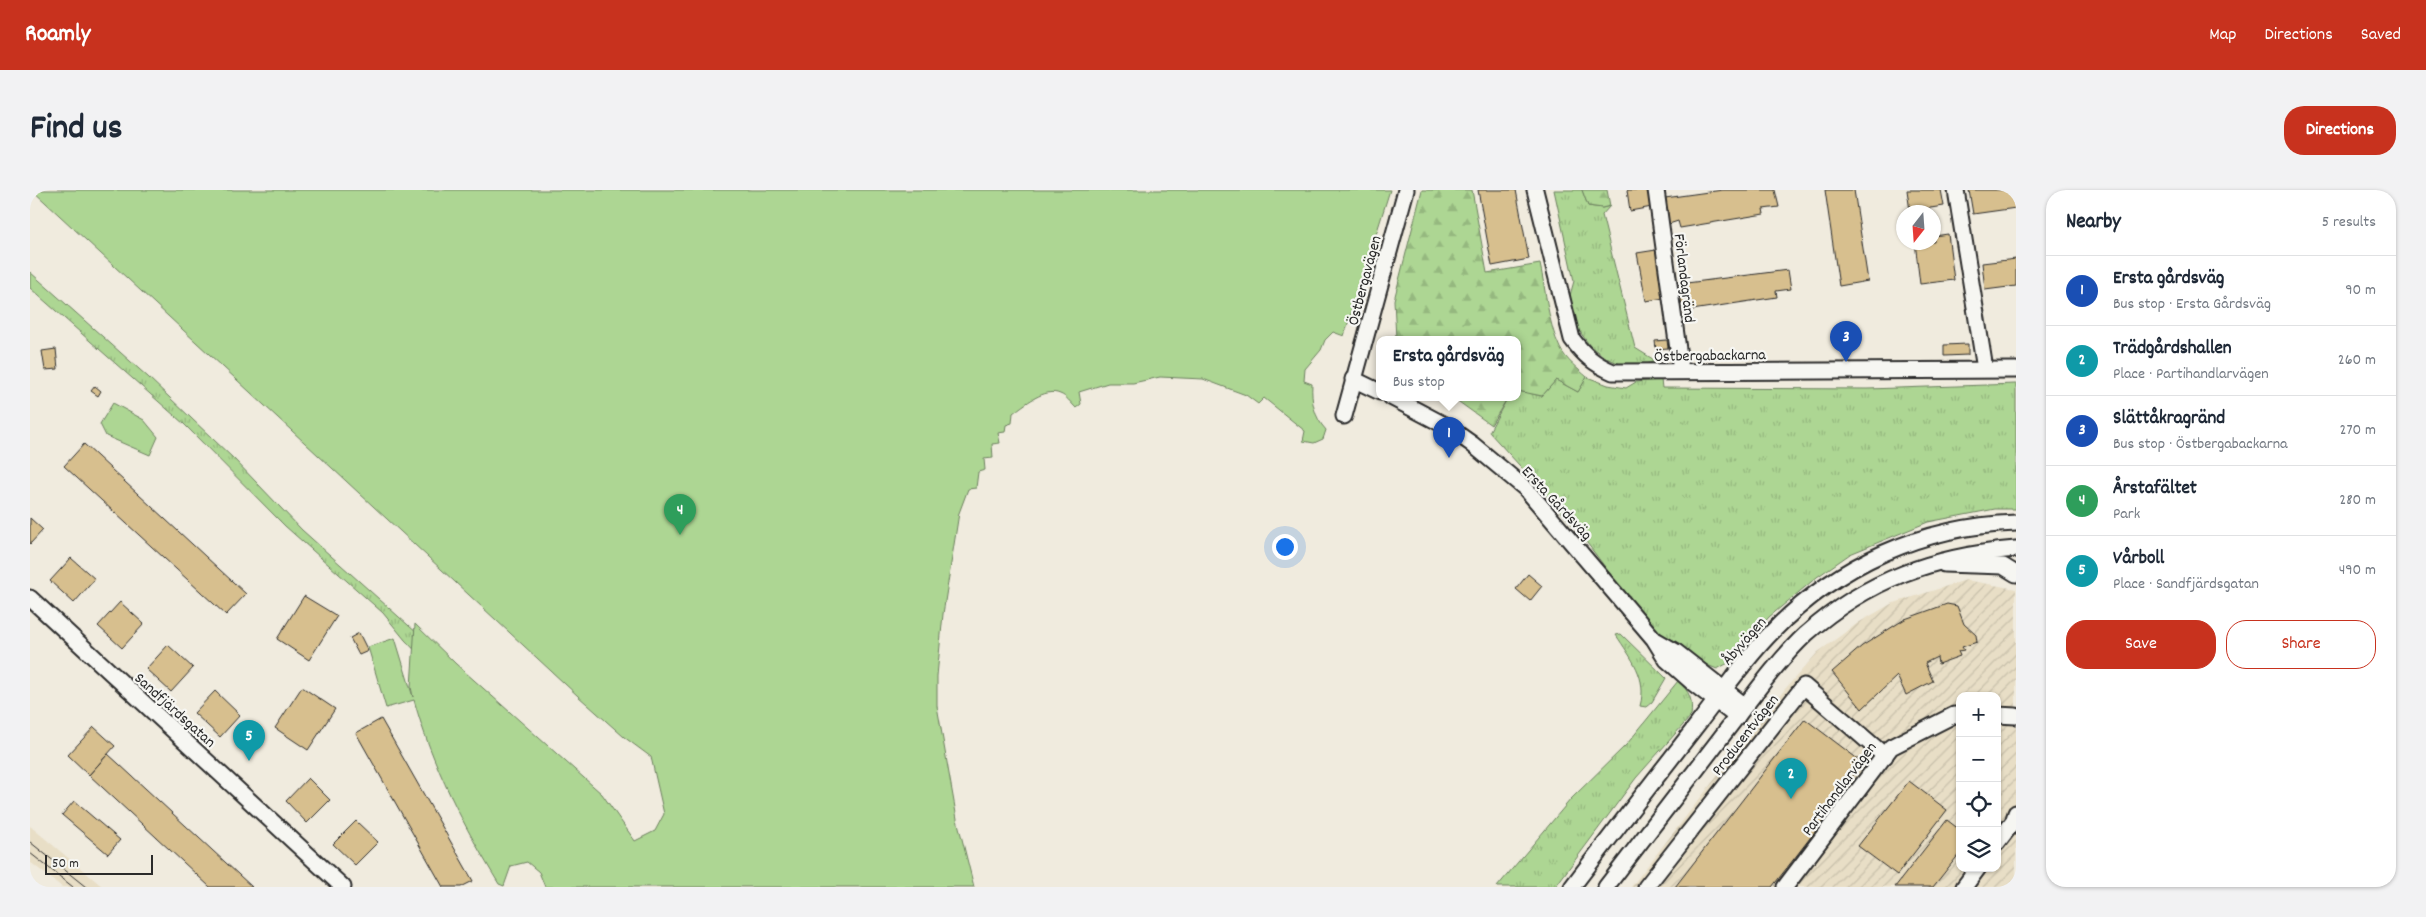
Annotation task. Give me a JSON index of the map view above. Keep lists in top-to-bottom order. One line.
{"streets":{"street":["Förlandagränd","Östbergavägen","Östbergabackarna","Ersta Gårdsväg","Åbyvägen","Sandfjärdsgatan","Producentvägen","Partihandlarvägen"]},"crossings":[["Förlandagränd","Östbergabackarna"],["Ersta Gårdsväg","Åbyvägen"],["Producentvägen","Partihandlarvägen"]],"scale_bar":"50 m","north":"bottom","page":{"header":"Roamly","nav":["Map","Directions","Saved"],"title":"Find us","buttons":["Directions",["Save","Share"]],"heading":["Nearby","5 results"],"list":[{"mark":"1","name":"Ersta gårdsväg","note":"Bus stop · Ersta Gårdsväg","value":"90 m"},{"mark":"2","name":"Trädgårdshallen","note":"Place · Partihandlarvägen","value":"260 m"},{"mark":"3","name":"Slättåkragränd","note":"Bus stop · Östbergabackarna","value":"270 m"},{"mark":"4","name":"Årstafältet","note":"Park","value":"280 m"},{"mark":"5","name":"Vårboll","note":"Place · Sandfjärdsgatan","value":"490 m"}],"pins":["3","1","4","5","2"],"popup":["Ersta gårdsväg","Bus stop"],"map_buttons":["+","−"],"scale":"50 m"}}
